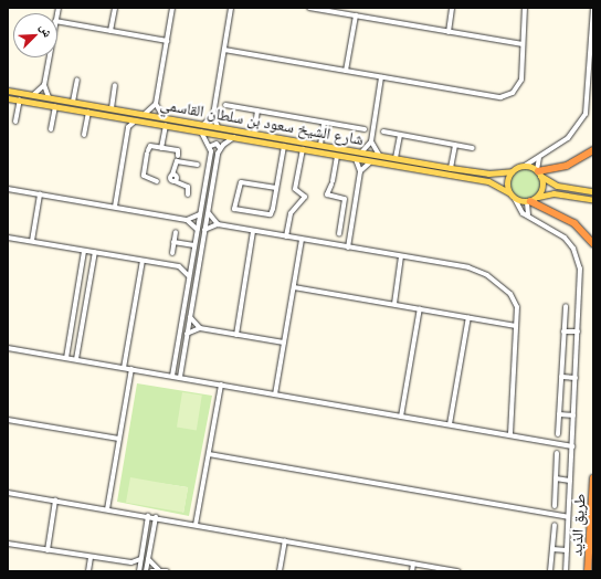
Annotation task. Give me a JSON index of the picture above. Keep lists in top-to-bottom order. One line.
{"streets":{"highway":["طريق الذيد"],"main road":["شارع الشيخ سعود بن سلطان القاسمي"]},"north":"top right"}
